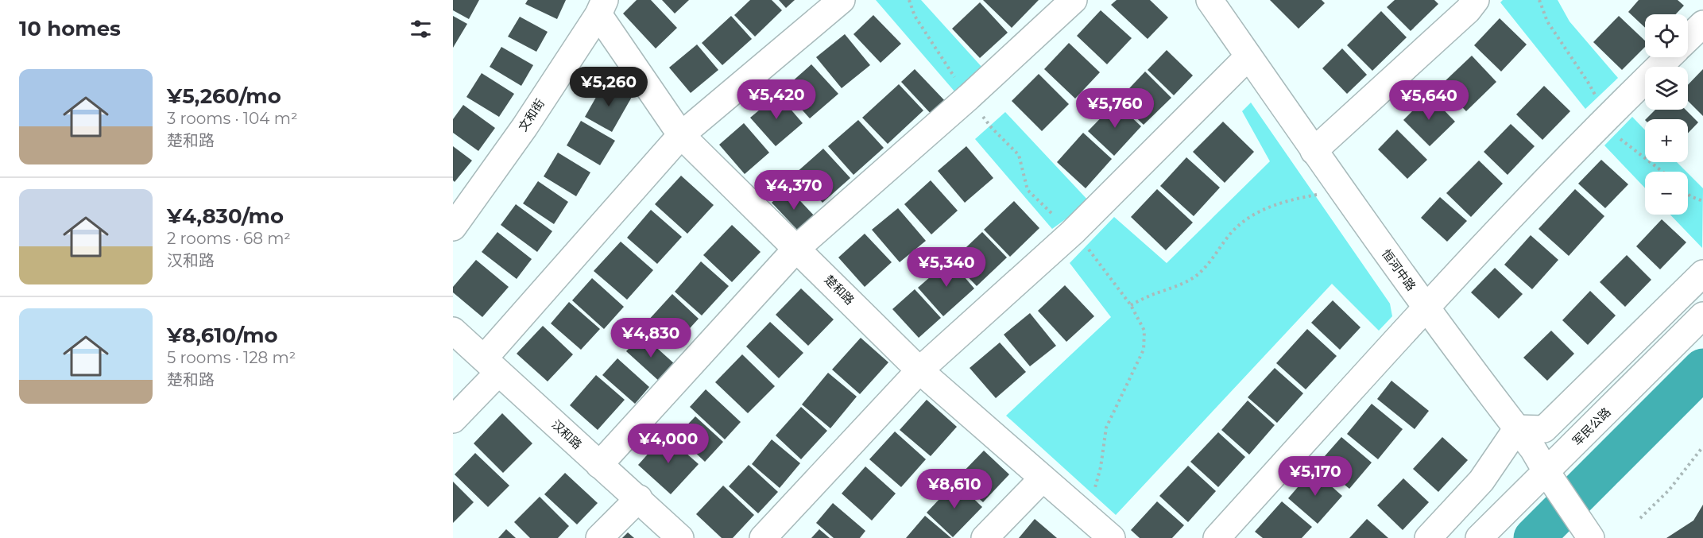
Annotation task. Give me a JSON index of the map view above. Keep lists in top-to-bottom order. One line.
{"streets":{"street":["文和街","恒河中路","楚和路","军民公路","汉和路"]},"crossings":[["文和街","楚和路"],["恒河中路","军民公路"]],"page":{"heading":"10 homes","map_buttons":["+","−"],"list":[{"name":"¥5,260/mo","note":"3 rooms · 104 m² · 楚和路"},{"name":"¥4,830/mo","note":"2 rooms · 68 m² · 汉和路"},{"name":"¥8,610/mo","note":"5 rooms · 128 m² · 楚和路"}],"price":["¥5,260","¥5,420","¥5,640","¥5,760","¥4,370","¥5,340","¥4,830","¥4,000","¥5,170","¥8,610"]}}
